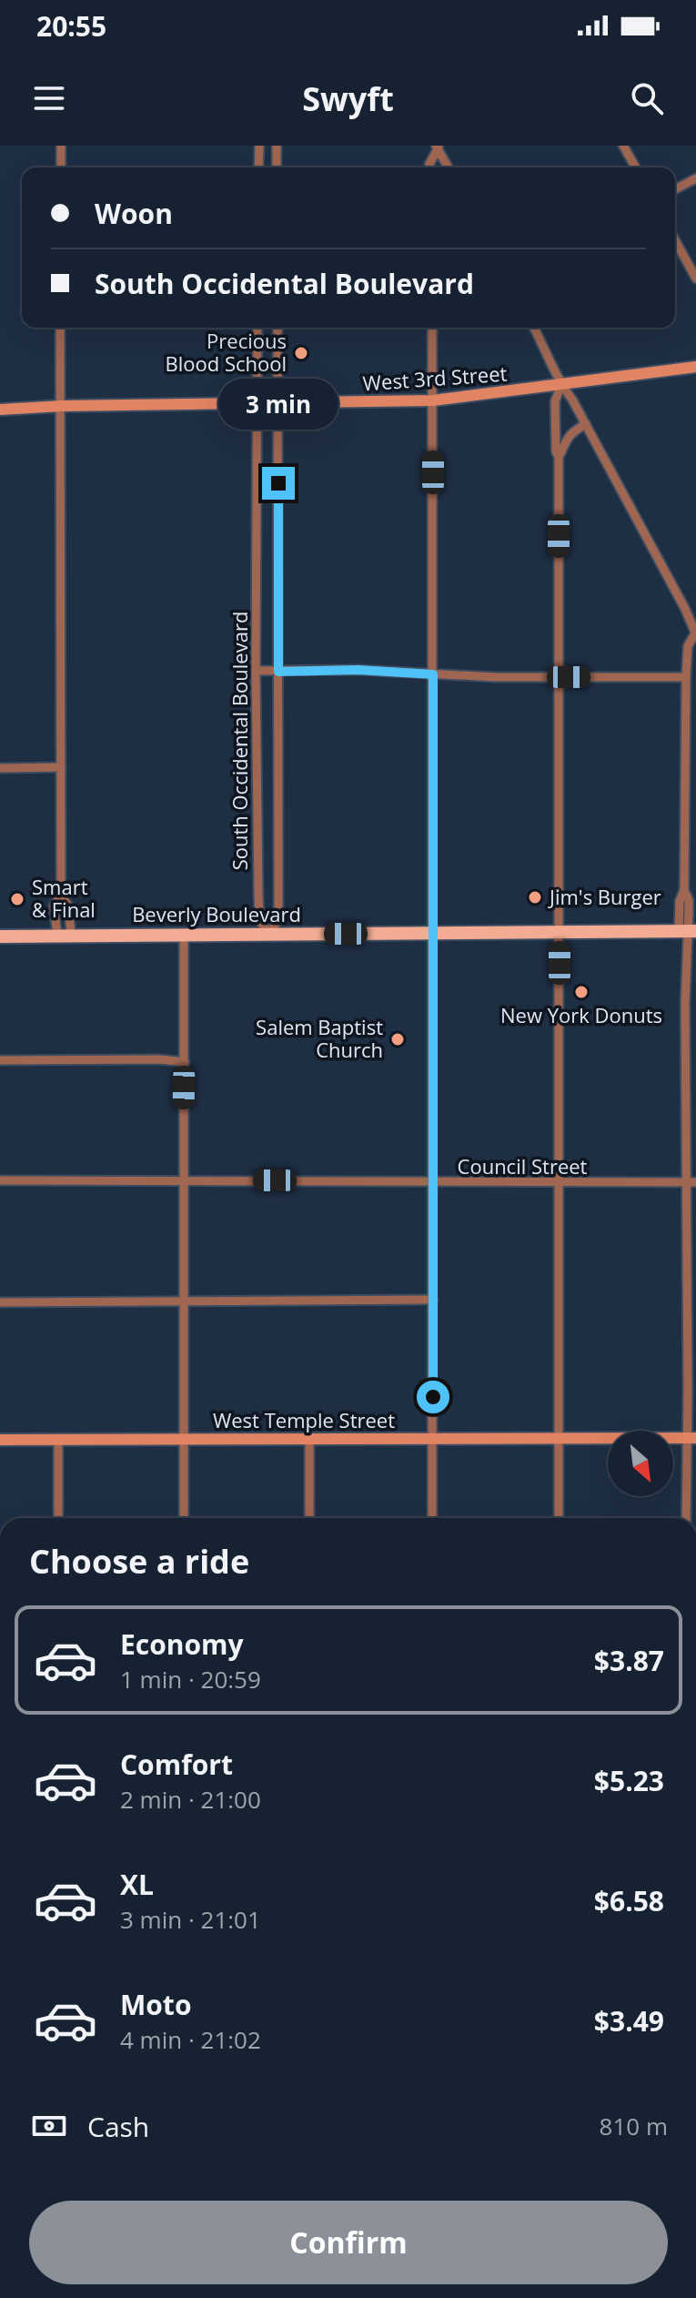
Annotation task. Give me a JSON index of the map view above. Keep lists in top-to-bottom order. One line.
{"streets":{"main road":["West 3rd Street","Beverly Boulevard","West Temple Street"],"street":["South Occidental Boulevard","Council Street"]},"crossings":[["West 3rd Street","South Occidental Boulevard"],["South Occidental Boulevard","Beverly Boulevard"]],"places":["Precious Blood School","Jim's Burger","Smart & Final","New York Donuts","Salem Baptist Church"],"north":"bottom right","page":{"status":"20:55","header":"Swyft","banner":["Woon","South Occidental Boulevard"],"bubble":"3 min","heading":"Choose a ride","list":[{"name":"Economy","note":"1 min · 20:59","value":"$3.87"},{"name":"Comfort","note":"2 min · 21:00","value":"$5.23"},{"name":"XL","note":"3 min · 21:01","value":"$6.58"},{"name":"Moto","note":"4 min · 21:02","value":"$3.49"}],"pay":["Cash","810 m"],"buttons":"Confirm"}}
